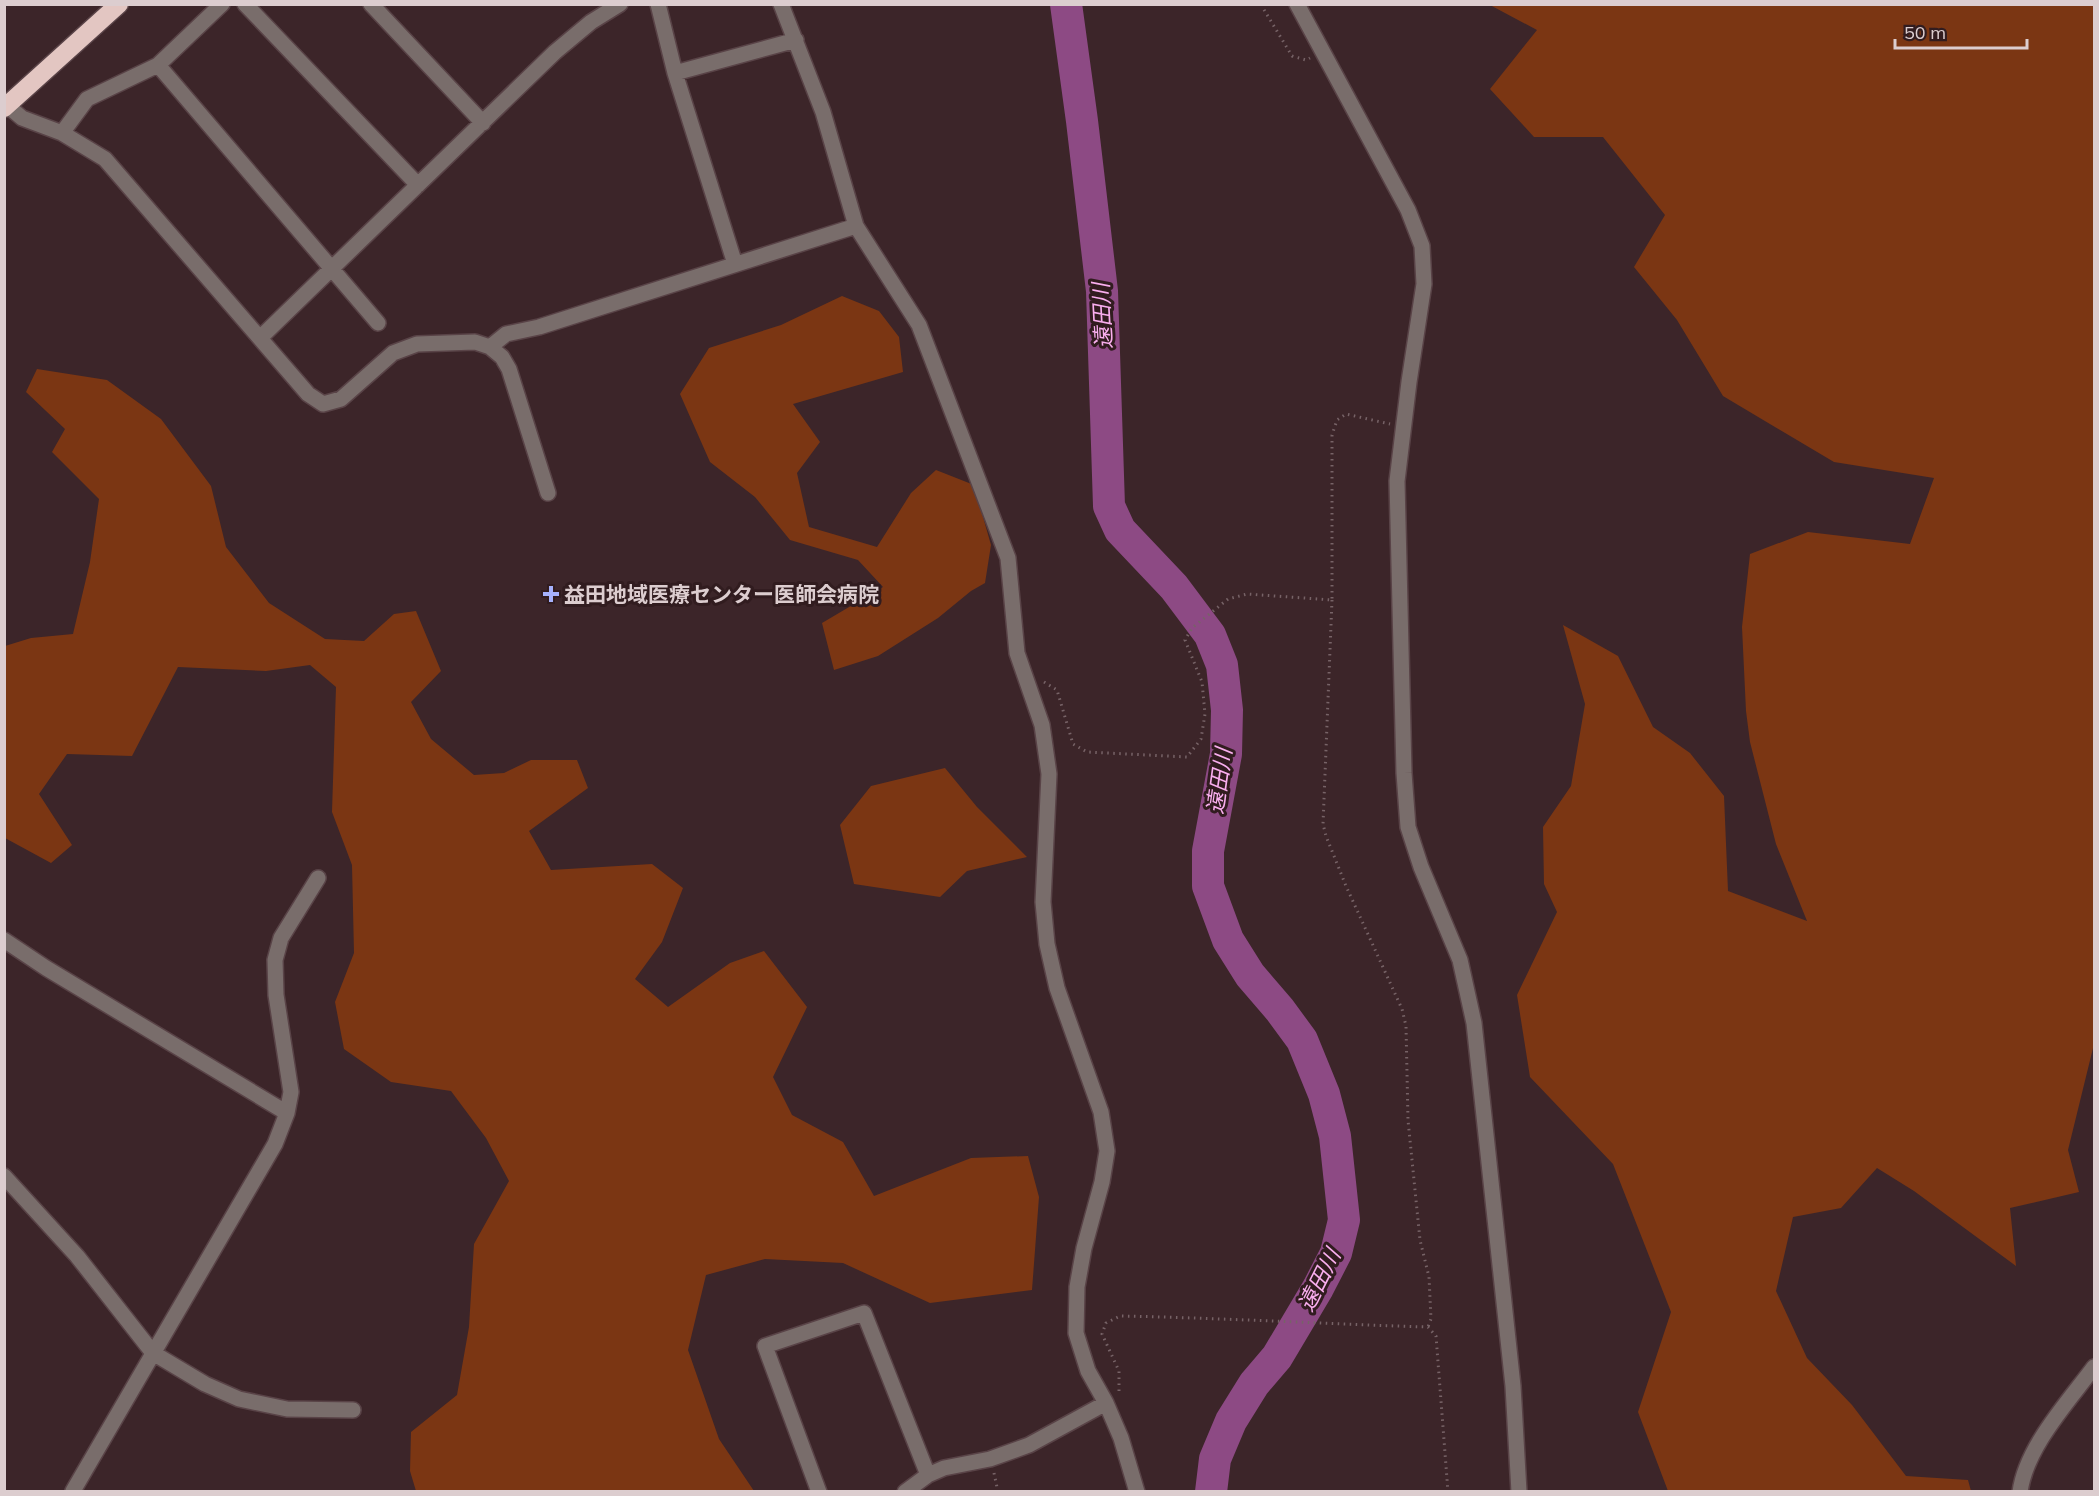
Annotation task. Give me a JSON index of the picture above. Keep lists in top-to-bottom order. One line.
{"water":["遠田川"],"places":{"health":["益田地域医療センター医師会病院"]},"scale_bar":"50 m"}
